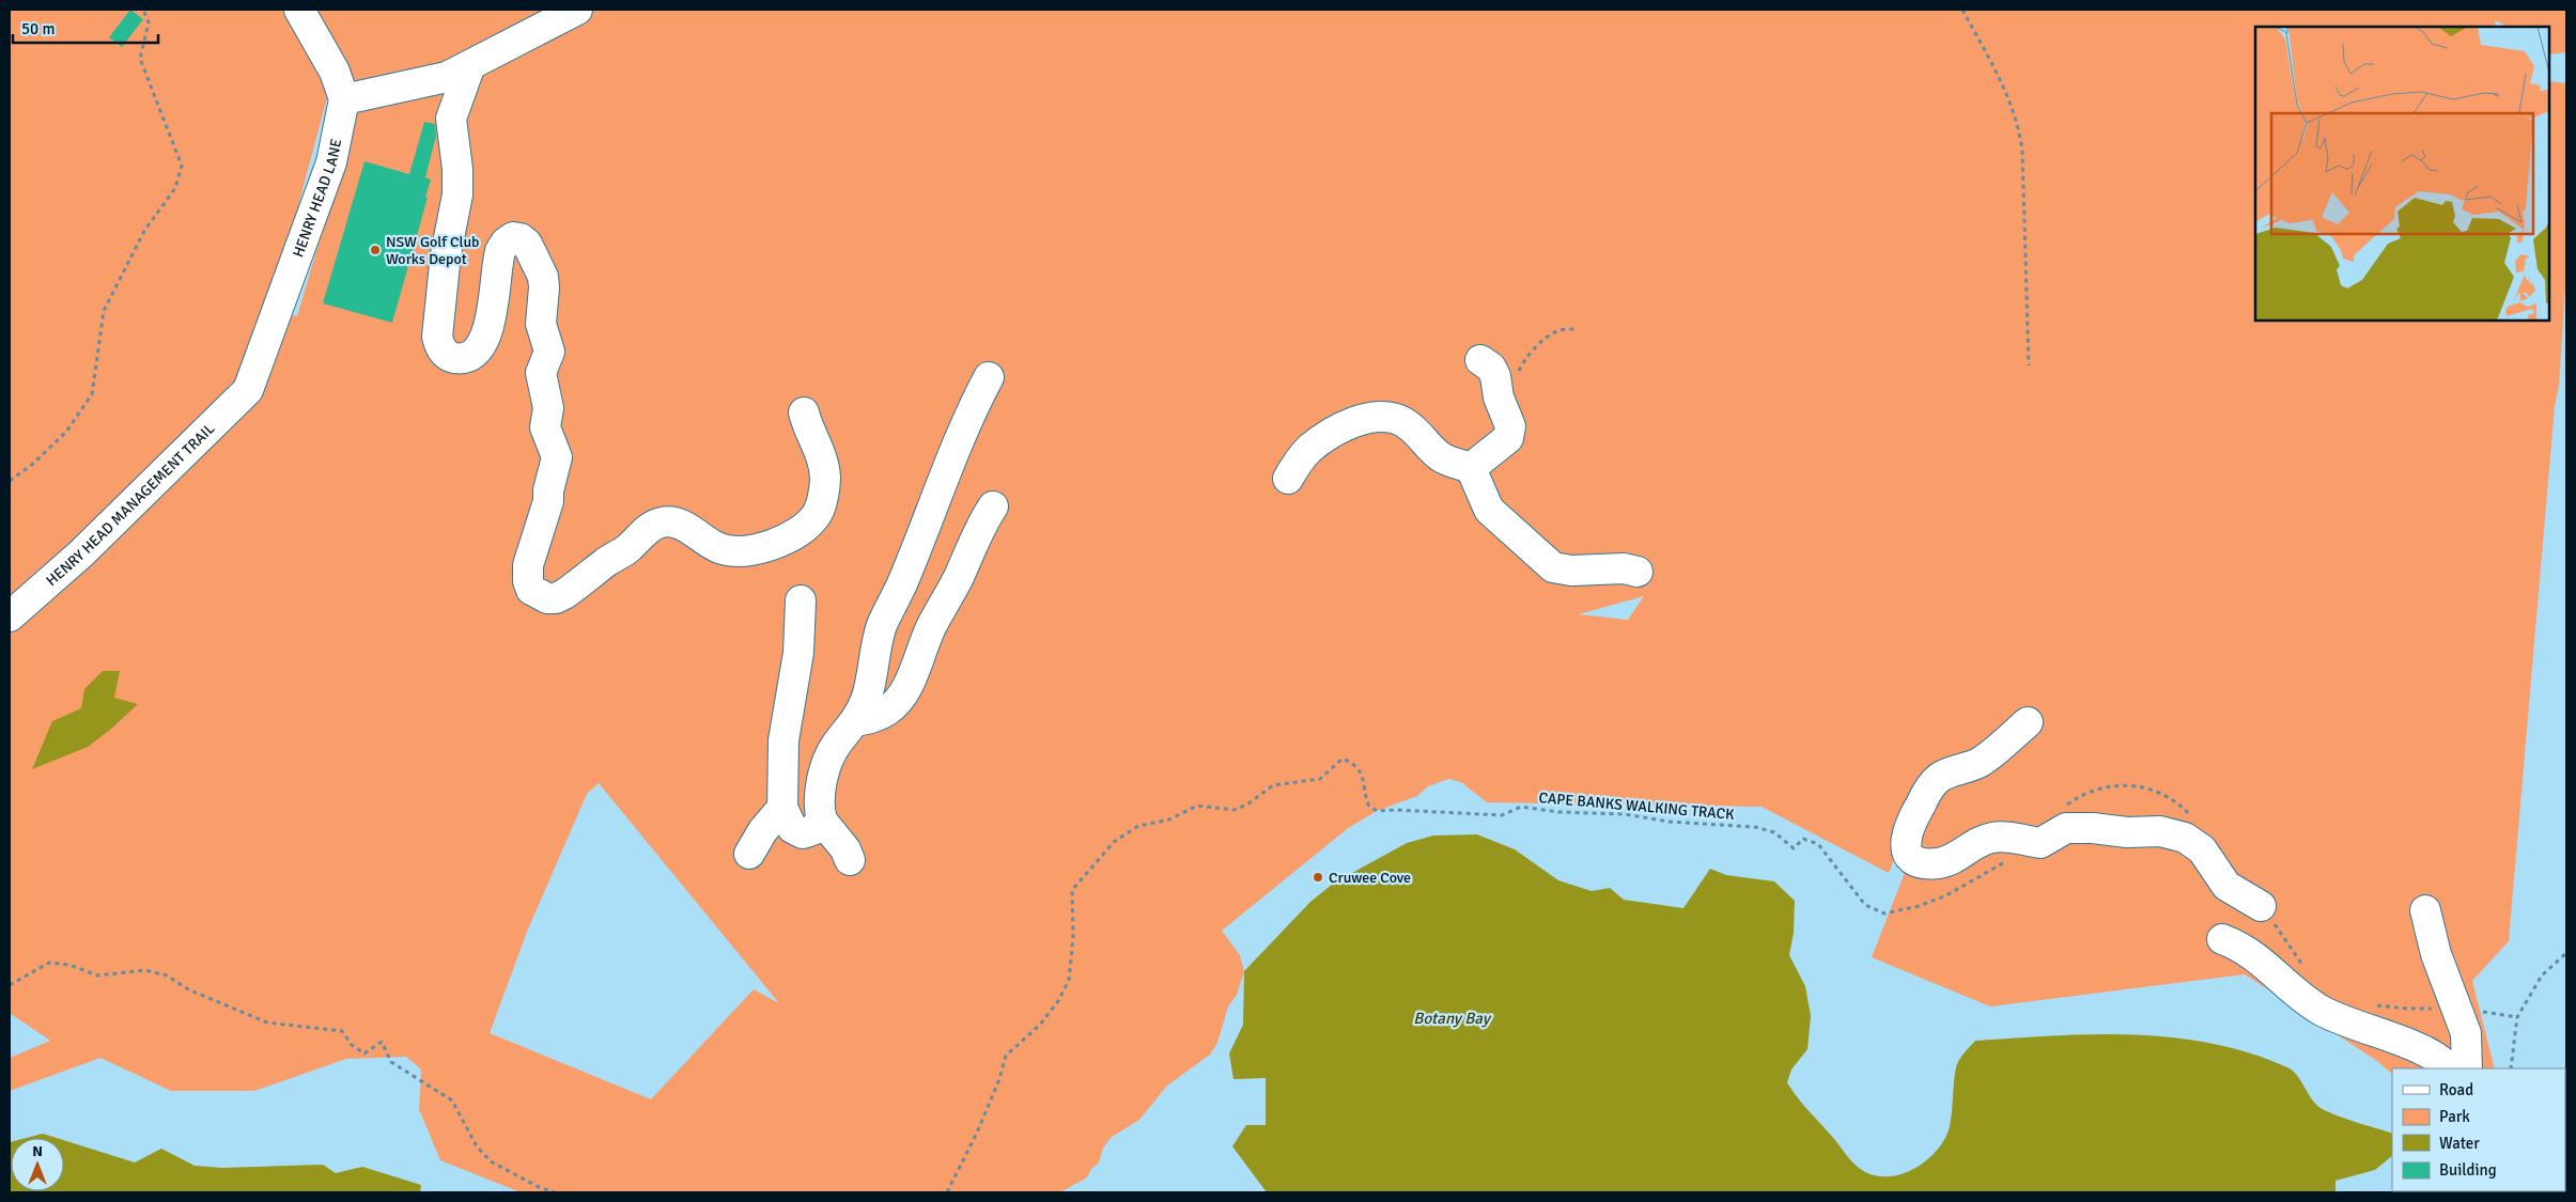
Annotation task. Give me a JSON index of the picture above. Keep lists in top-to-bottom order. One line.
{"streets":{"lane":["HENRY HEAD LANE","HENRY HEAD MANAGEMENT TRAIL"],"path":["CAPE BANKS WALKING TRACK"]},"crossings":[["HENRY HEAD LANE","HENRY HEAD MANAGEMENT TRAIL"]],"water":["Botany Bay"],"places":["NSW Golf Club Works Depot","Cruwee Cove"],"legend":["Road","Park","Water","Building"],"scale_bar":"50 m","north":"top"}
